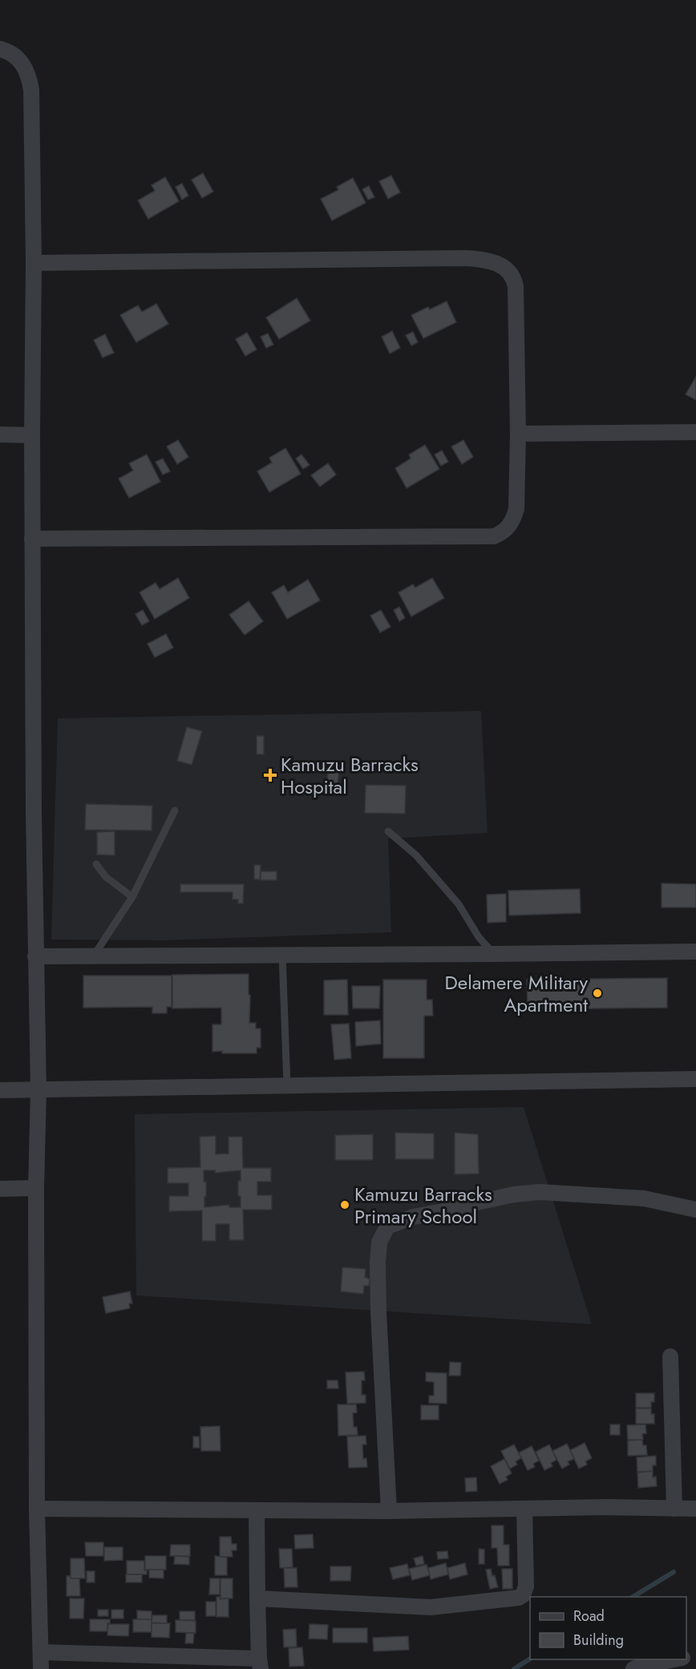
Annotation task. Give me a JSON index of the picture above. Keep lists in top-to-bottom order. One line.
{"places":{"health":["Kamuzu Barracks Hospital"],"other":["Delamere Military Apartment","Kamuzu Barracks Primary School"]},"legend":["Road","Building"]}
